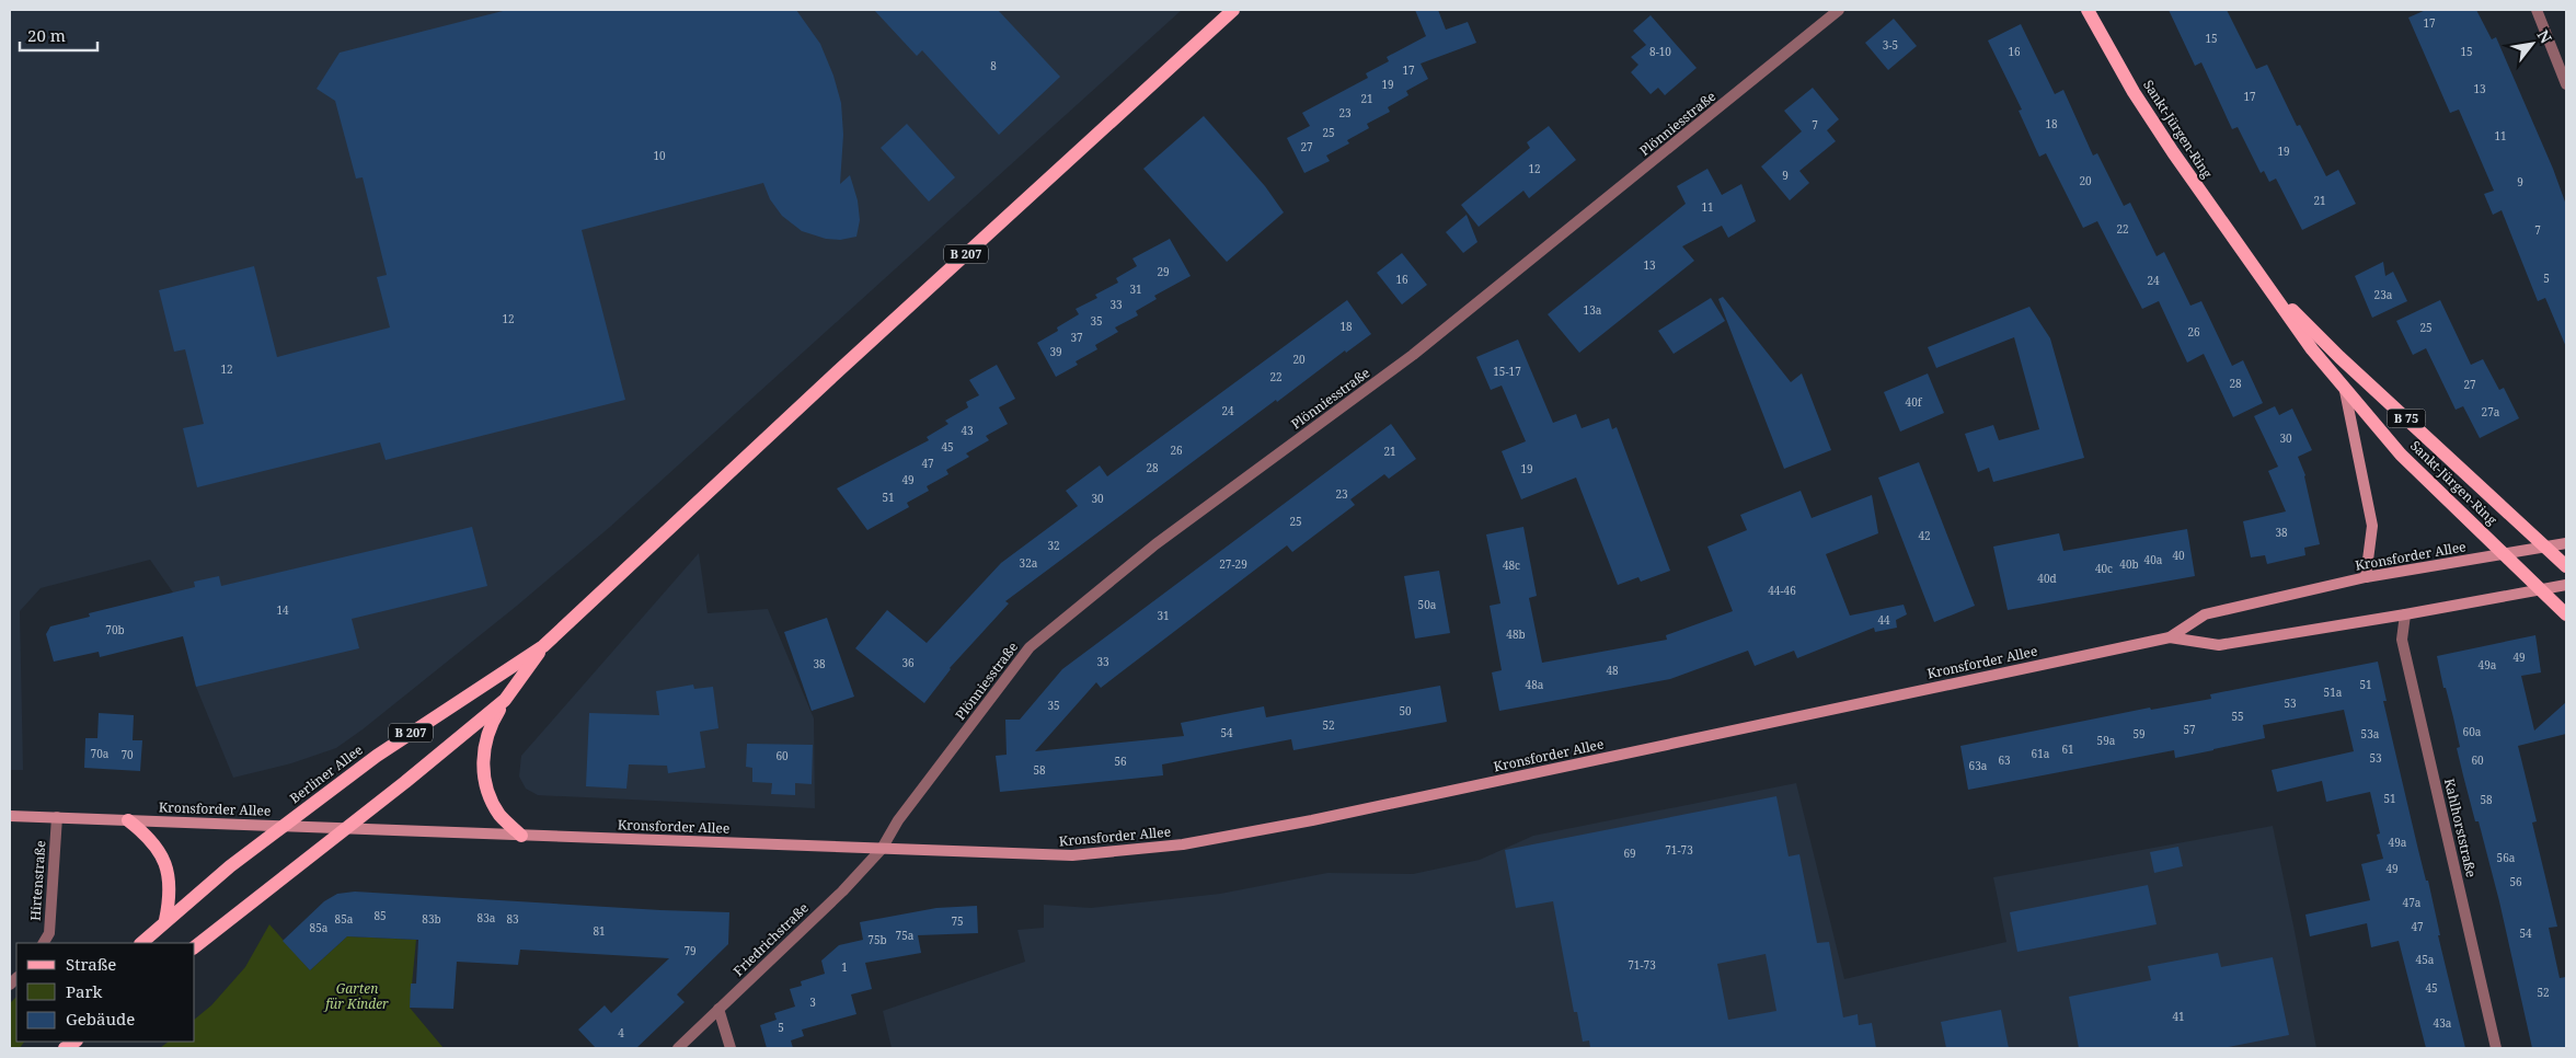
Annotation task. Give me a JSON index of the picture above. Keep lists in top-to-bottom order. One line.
{"streets":{"main road":["Sankt-Jürgen-Ring","B 207","B 75","Kronsforder Allee","Berliner Allee"],"street":["Plönniesstraße","Kahlhorststraße","Hirtenstraße","Friedrichstraße"]},"crossings":[["Plönniesstraße","Kronsforder Allee"],["Plönniesstraße","Friedrichstraße"],["Sankt-Jürgen-Ring","Kronsforder Allee"],["B 207","Kronsforder Allee"],["B 207","Berliner Allee"],["Kronsforder Allee","Berliner Allee"],["Kronsforder Allee","Kahlhorststraße"],["Kronsforder Allee","Hirtenstraße"],["Kronsforder Allee","Friedrichstraße"]],"parks":["Garten für Kinder"],"house_numbers":["17","15","3-5","8-10","16","15","8","17","19","13","17","21","23","18","7","25","11","27","19","10","12","9","20","9","21","11","22","7","13","29","5","16","24","31","23a","33","13a","12","35","18","25","26","37","39","20","12","15-17","22","28","27","40f","24","27a","43","30","45","26","21","47","28","19","49","23","51","30","25","38","42","32","40","40a","32a","27-29","40b","48c","40c","40d","44-46","50a","14","31","44","70b","48b","49","33","36","38","49a","48","48a","51","51a","53","35","50","55","52","57","60a","54","59","53a","59a","61","70a","61a","70","60","53","63","60","56","63a","58","51","58","49a","71-73","69","56a","49","56","47a","85","83a","85a","83b","83","75","47","85a","81","54","75a","75b","79","45a","71-73","1","45","52","3","41","43a","5","4"],"legend":["Straße","Park","Gebäude"],"scale_bar":"20 m","north":"top right"}
